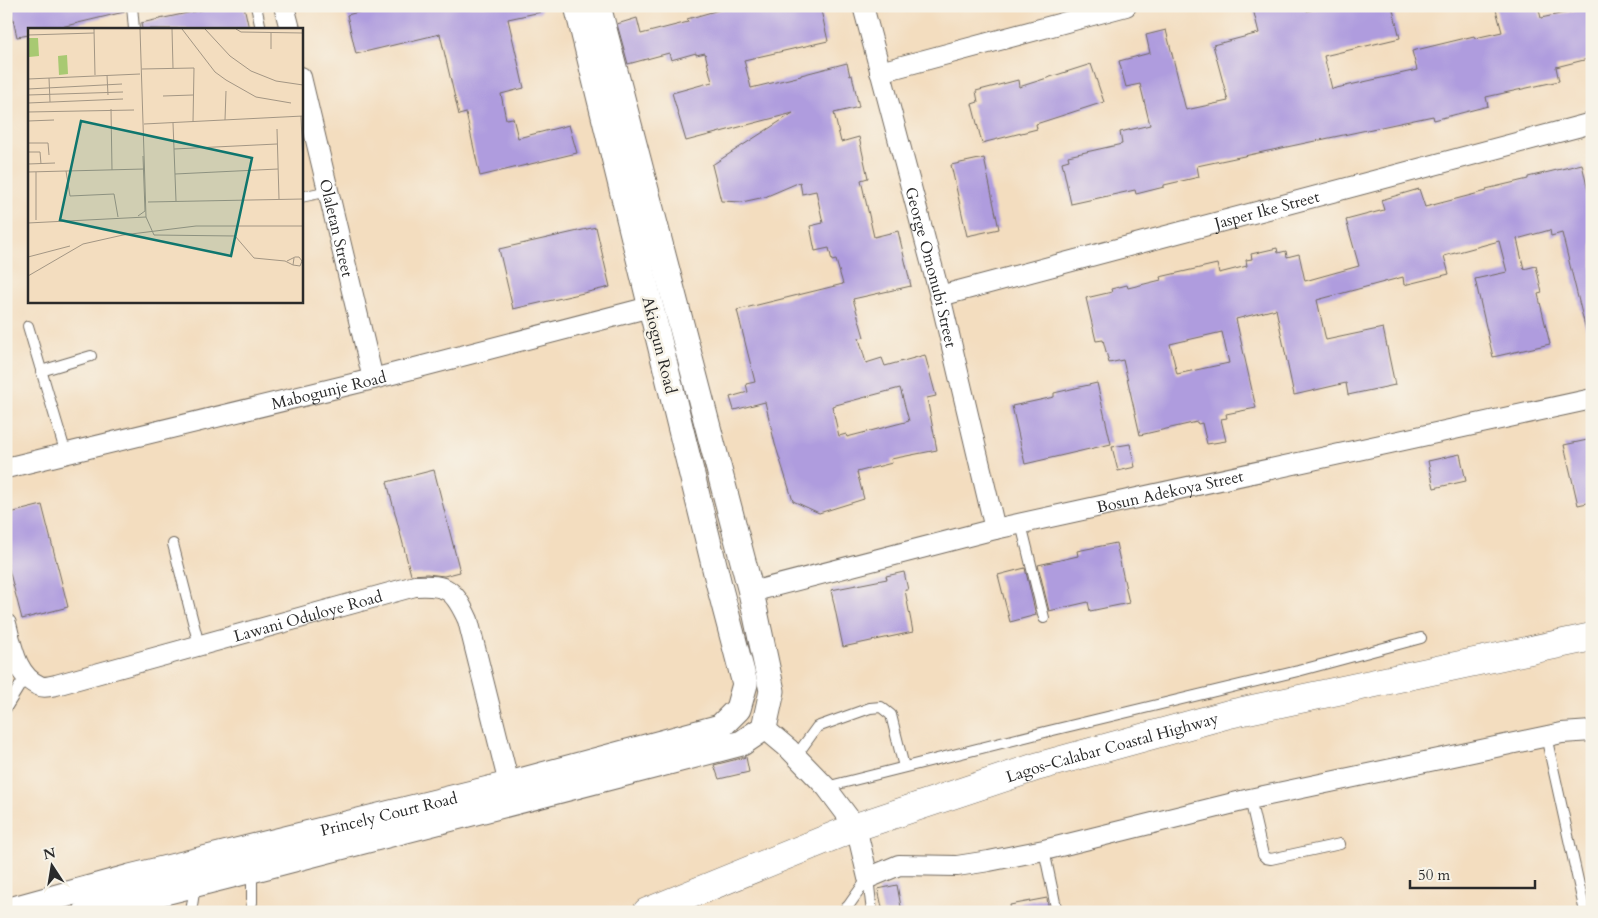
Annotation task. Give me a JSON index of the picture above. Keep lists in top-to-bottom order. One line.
{"streets":{"highway":["Lagos-Calabar Coastal Highway"],"street":["Jasper Ike Street","Olaletan Street","George Omonubi Street","Akiogun Road","Mabogunje Road","Bosun Adekoya Street","Lawani Oduloye Road","Princely Court Road"]},"crossings":[["Jasper Ike Street","George Omonubi Street"],["Olaletan Street","Mabogunje Road"],["George Omonubi Street","Bosun Adekoya Street"],["Akiogun Road","Mabogunje Road"],["Akiogun Road","Princely Court Road"],["Lawani Oduloye Road","Princely Court Road"]],"scale_bar":"50 m","north":"top"}
